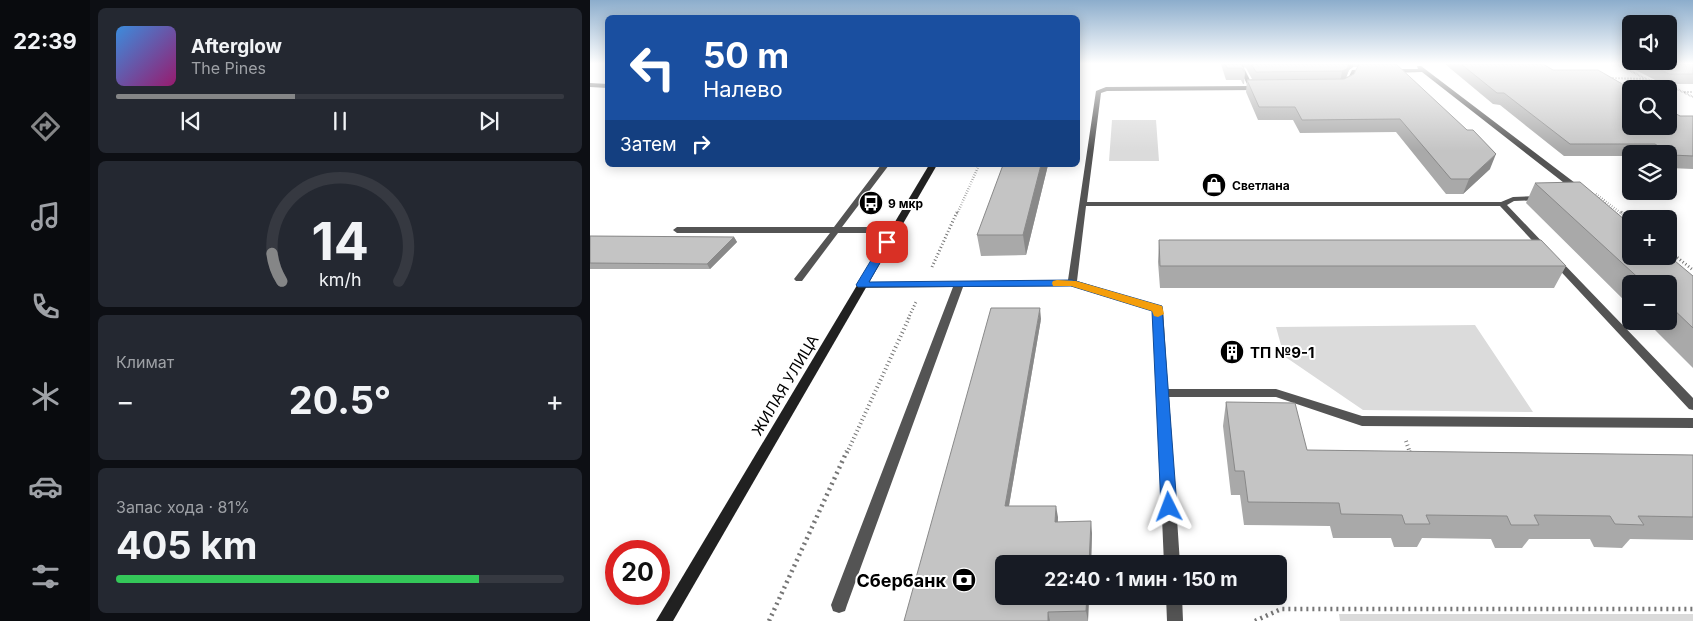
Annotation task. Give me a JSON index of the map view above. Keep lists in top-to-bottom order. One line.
{"streets":{"main road":["ЖИЛАЯ УЛИЦА"]},"places":{"shop":["Светлана"],"bus stop":["9 мкр"],"building":["ТП №9-1"],"bank":["Сбербанк"]},"page":{"tabs":"22:39","map_buttons":["+","−"],"turn":["50 m","Налево"],"song":["Afterglow","The Pines"],"then":"Затем","tile":["Климат",["Запас хода · 81%","405 km"]],"heat":["−","20.5°","+"],"limit":"20","trip":"22:40 · 1 мин · 150 m","gauge":["14","km/h"]}}
